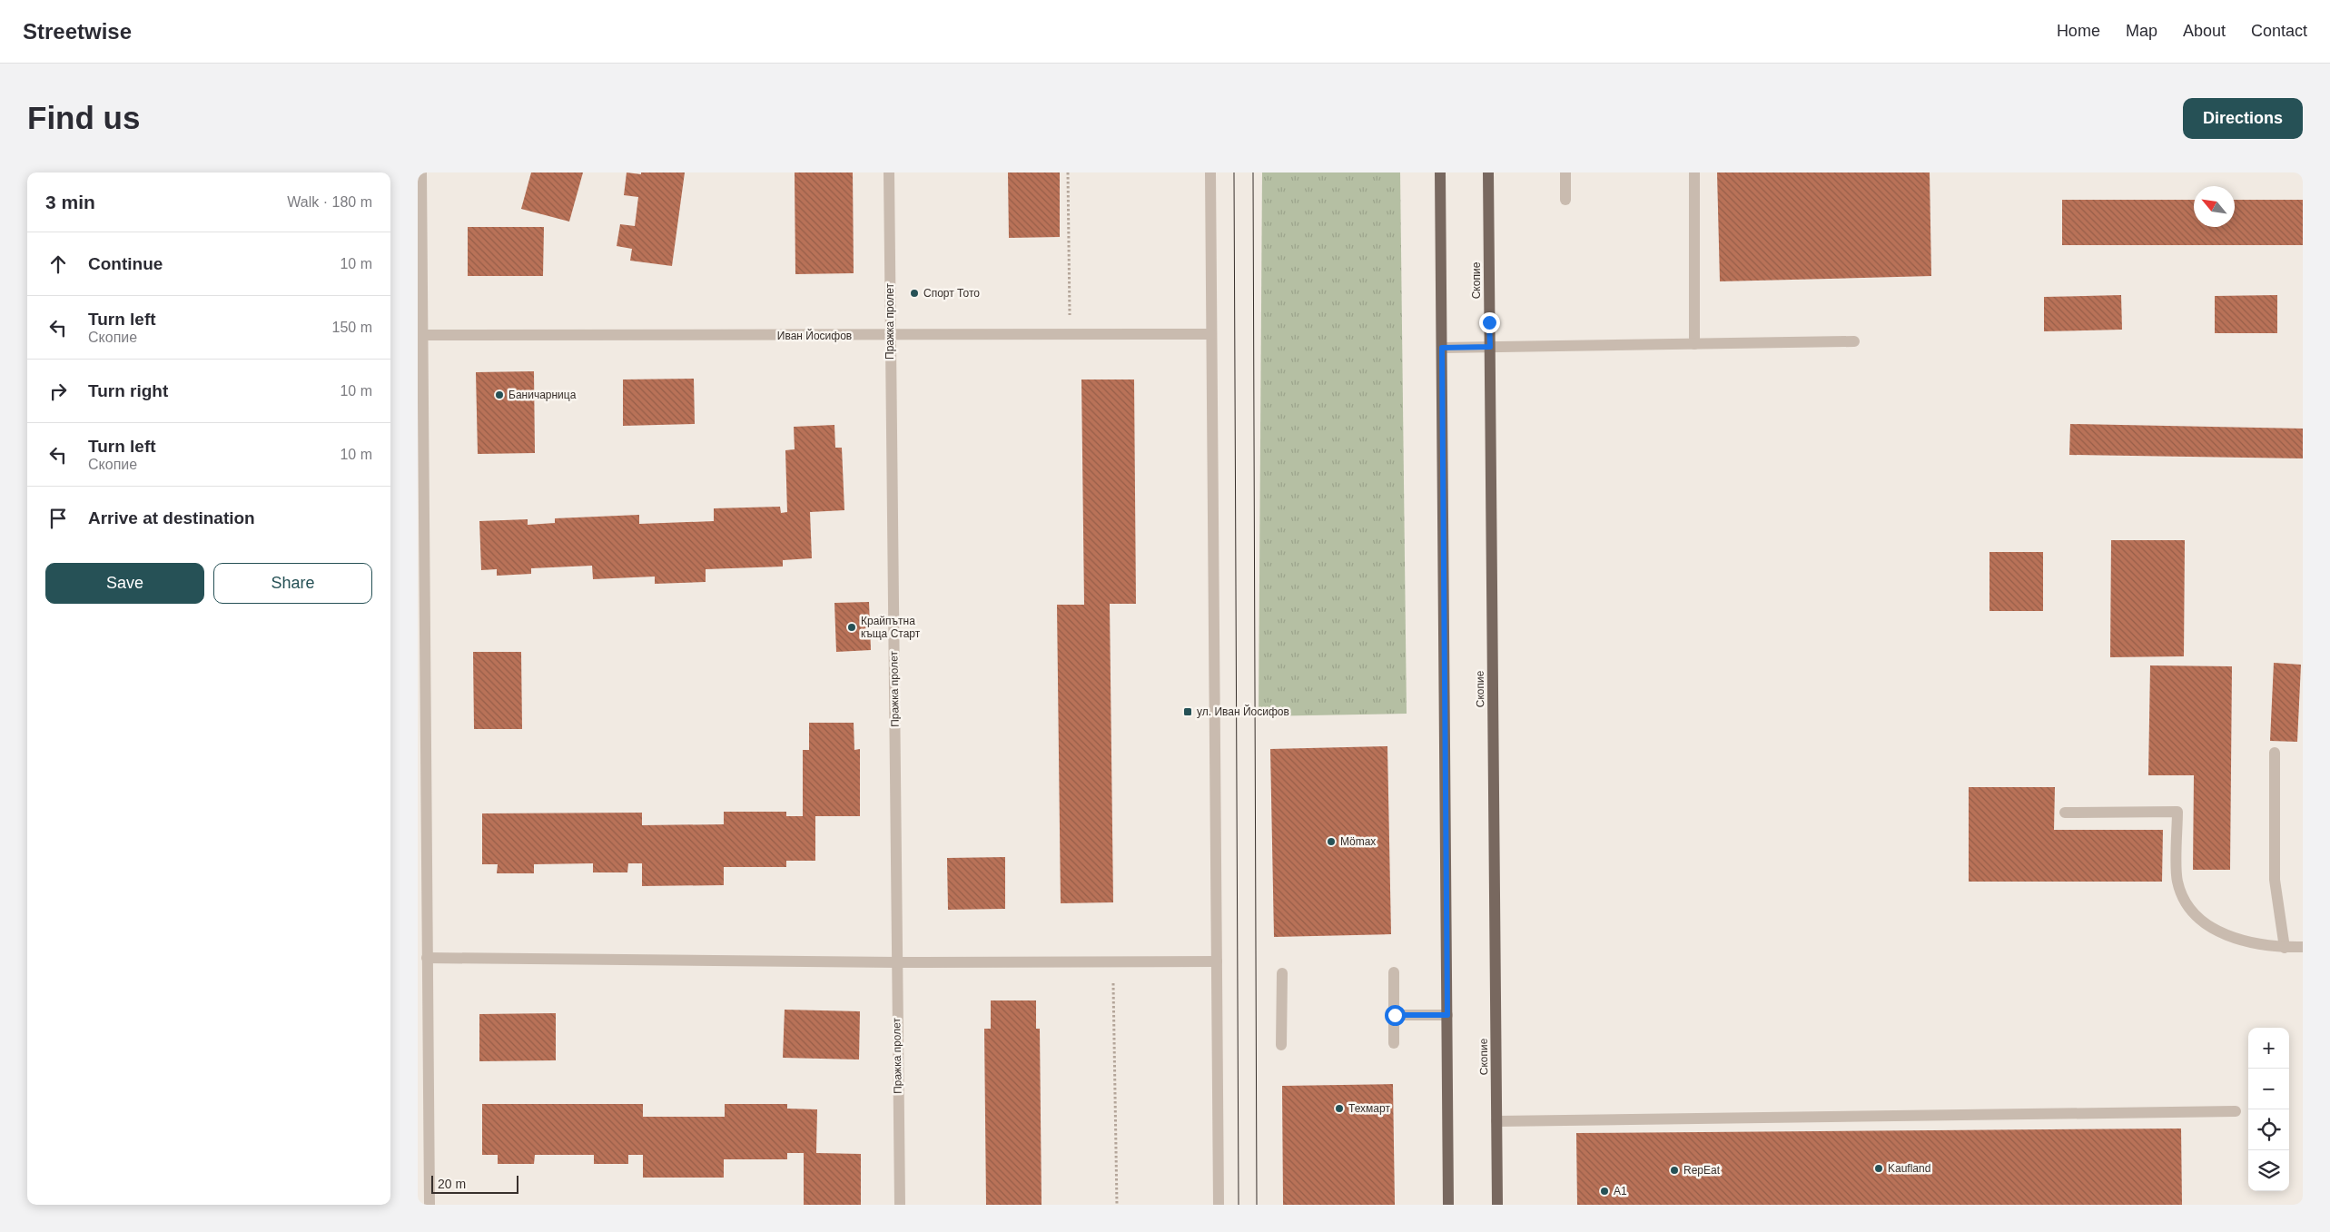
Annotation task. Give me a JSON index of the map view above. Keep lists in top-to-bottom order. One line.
{"streets":{"main road":["Скопие"],"street":["Пражка пролет","Иван Йосифов"]},"crossings":[["Пражка пролет","Иван Йосифов"]],"places":{"other":["Спорт Тото","Баничарница","Крайпътна къща Старт","Mömax","Техмарт","Kaufland","RepEat","A1"],"transit":["ул. Иван Йосифов"]},"scale_bar":"20 m","north":"top left","page":{"header":"Streetwise","nav":["Home","Map","About","Contact"],"buttons":["Directions",["Save","Share"]],"title":"Find us","heading":["3 min","Walk · 180 m"],"list":[["Continue","10 m"],["Turn left","Скопие","150 m"],["Turn right","10 m"],["Turn left","Скопие","10 m"],"Arrive at destination"],"map_buttons":["+","−"],"scale":"20 m"}}
